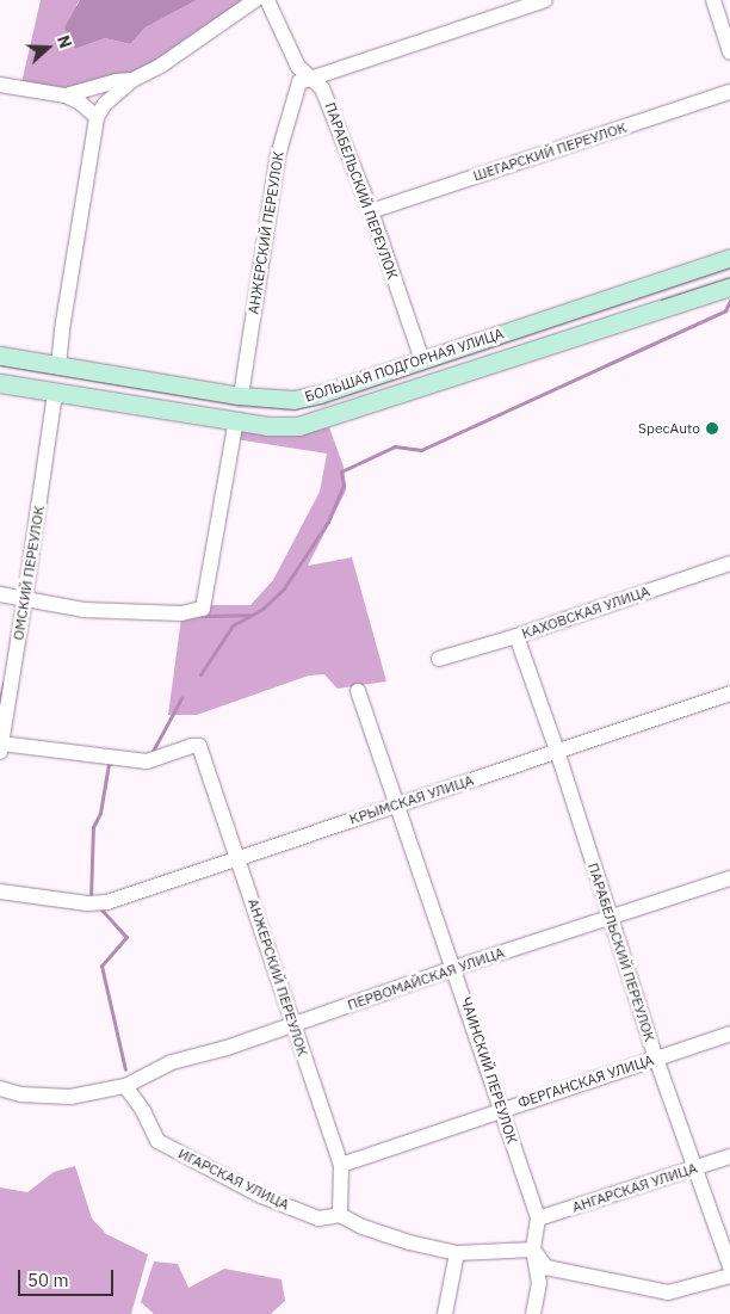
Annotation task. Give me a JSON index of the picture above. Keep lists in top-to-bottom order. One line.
{"streets":{"main road":["БОЛЬШАЯ ПОДГОРНАЯ УЛИЦА"],"street":["ШЕГАРСКИЙ ПЕРЕУЛОК","ПАРАБЕЛЬСКИЙ ПЕРЕУЛОК","АНЖЕРСКИЙ ПЕРЕУЛОК","ОМСКИЙ ПЕРЕУЛОК","КАХОВСКАЯ УЛИЦА","КРЫМСКАЯ УЛИЦА","ПЕРВОМАЙСКАЯ УЛИЦА","ЧАИНСКИЙ ПЕРЕУЛОК","ФЕРГАНСКАЯ УЛИЦА","ИГАРСКАЯ УЛИЦА","АНГАРСКАЯ УЛИЦА"]},"crossings":[["ШЕГАРСКИЙ ПЕРЕУЛОК","ПАРАБЕЛЬСКИЙ ПЕРЕУЛОК"],["ПАРАБЕЛЬСКИЙ ПЕРЕУЛОК","АНЖЕРСКИЙ ПЕРЕУЛОК"],["ПАРАБЕЛЬСКИЙ ПЕРЕУЛОК","БОЛЬШАЯ ПОДГОРНАЯ УЛИЦА"],["ПАРАБЕЛЬСКИЙ ПЕРЕУЛОК","КАХОВСКАЯ УЛИЦА"],["ПАРАБЕЛЬСКИЙ ПЕРЕУЛОК","КРЫМСКАЯ УЛИЦА"],["ПАРАБЕЛЬСКИЙ ПЕРЕУЛОК","ПЕРВОМАЙСКАЯ УЛИЦА"],["ПАРАБЕЛЬСКИЙ ПЕРЕУЛОК","ФЕРГАНСКАЯ УЛИЦА"],["ПАРАБЕЛЬСКИЙ ПЕРЕУЛОК","АНГАРСКАЯ УЛИЦА"],["АНЖЕРСКИЙ ПЕРЕУЛОК","БОЛЬШАЯ ПОДГОРНАЯ УЛИЦА"],["АНЖЕРСКИЙ ПЕРЕУЛОК","ОМСКИЙ ПЕРЕУЛОК"],["АНЖЕРСКИЙ ПЕРЕУЛОК","КРЫМСКАЯ УЛИЦА"],["АНЖЕРСКИЙ ПЕРЕУЛОК","ПЕРВОМАЙСКАЯ УЛИЦА"],["АНЖЕРСКИЙ ПЕРЕУЛОК","ФЕРГАНСКАЯ УЛИЦА"],["АНЖЕРСКИЙ ПЕРЕУЛОК","ИГАРСКАЯ УЛИЦА"],["БОЛЬШАЯ ПОДГОРНАЯ УЛИЦА","ОМСКИЙ ПЕРЕУЛОК"],["КРЫМСКАЯ УЛИЦА","ЧАИНСКИЙ ПЕРЕУЛОК"],["ПЕРВОМАЙСКАЯ УЛИЦА","ЧАИНСКИЙ ПЕРЕУЛОК"],["ПЕРВОМАЙСКАЯ УЛИЦА","ИГАРСКАЯ УЛИЦА"],["ЧАИНСКИЙ ПЕРЕУЛОК","ФЕРГАНСКАЯ УЛИЦА"],["ЧАИНСКИЙ ПЕРЕУЛОК","ИГАРСКАЯ УЛИЦА"],["ЧАИНСКИЙ ПЕРЕУЛОК","АНГАРСКАЯ УЛИЦА"]],"places":["SpecAuto"],"scale_bar":"50 m","north":"right"}
